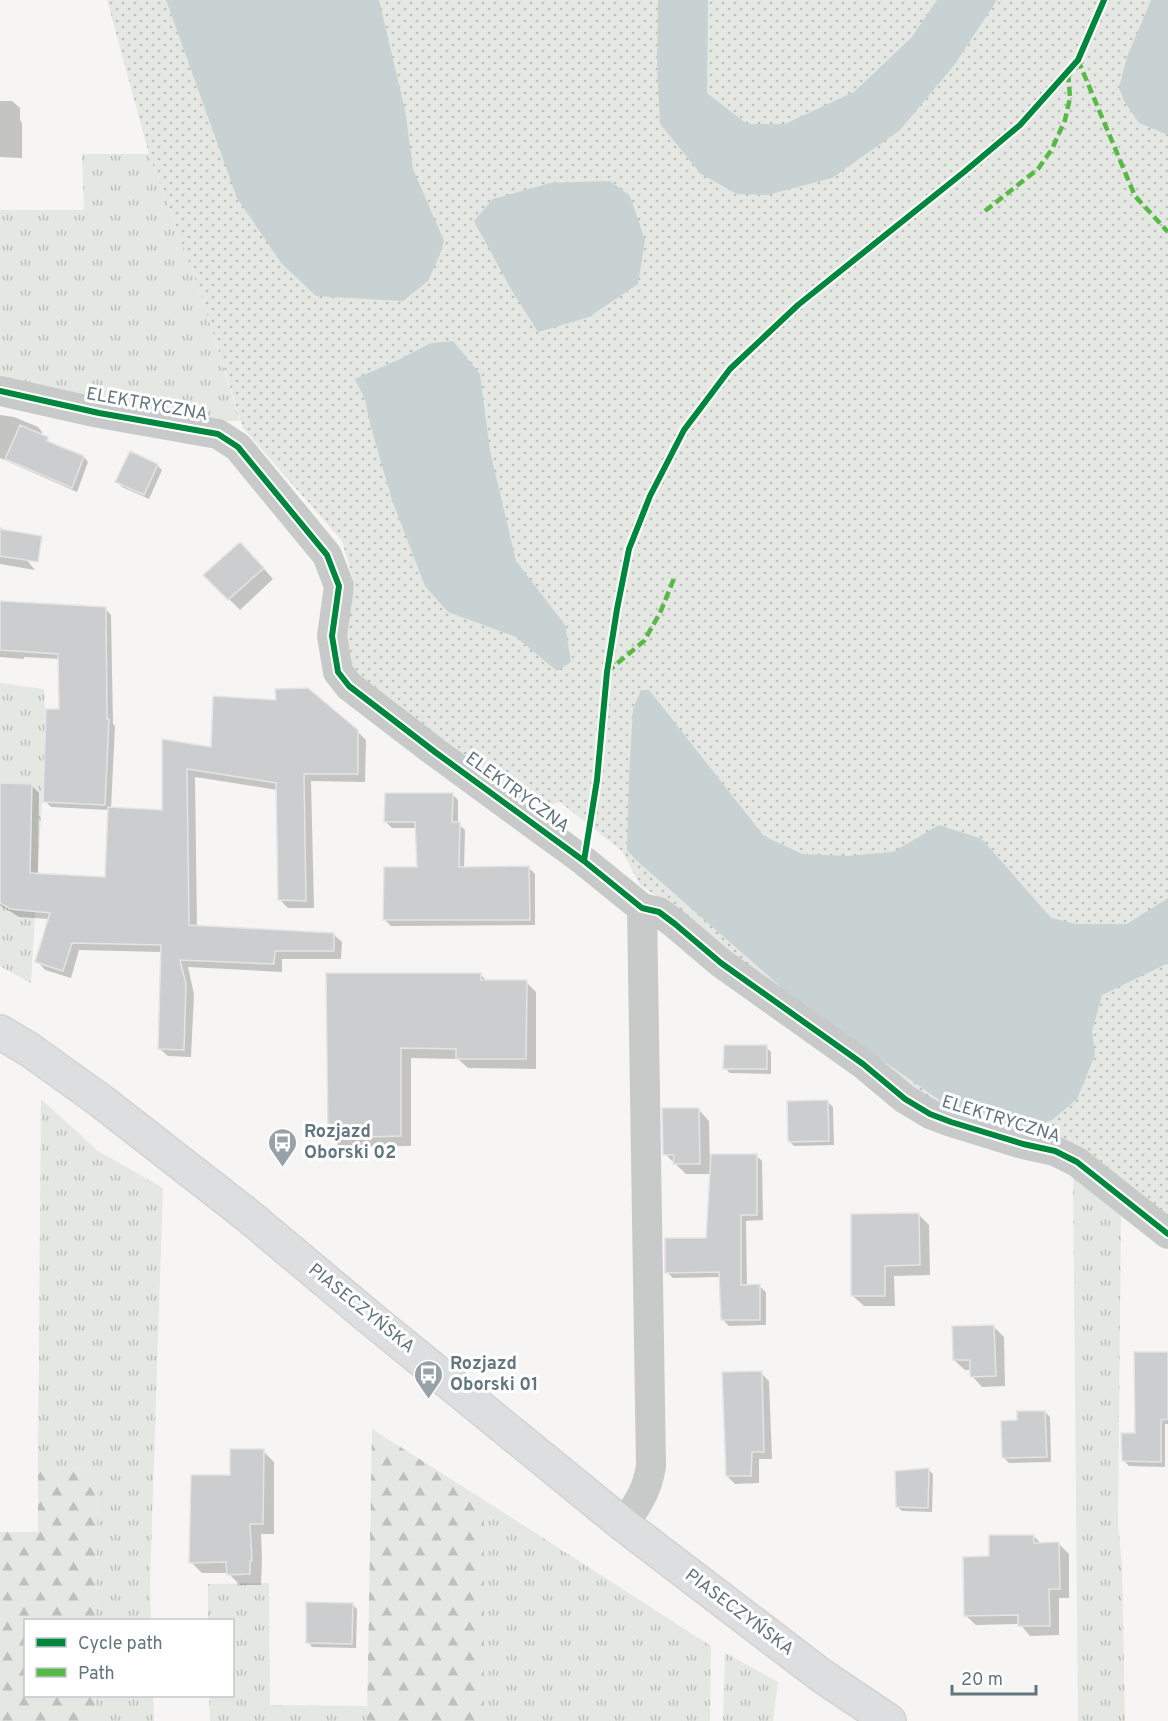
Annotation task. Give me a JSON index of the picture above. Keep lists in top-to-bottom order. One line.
{"streets":{"main road":["PIASECZYŃSKA"],"street":["ELEKTRYCZNA"]},"places":{"bus stop":["Rozjazd Oborski 02","Rozjazd Oborski 01"]},"legend":["Cycle path","Path"],"scale_bar":"20 m"}
